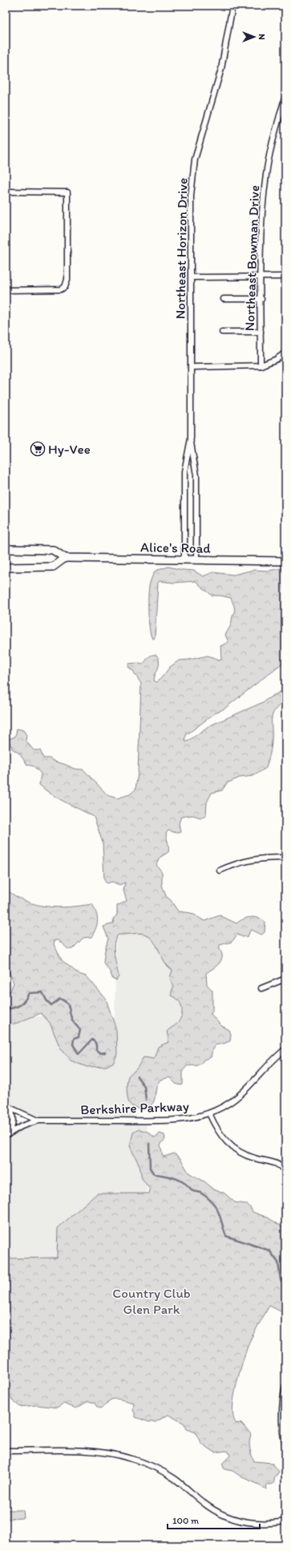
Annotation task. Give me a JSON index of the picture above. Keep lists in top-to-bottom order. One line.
{"streets":{"main road":["Alice's Road"],"street":["Northeast Horizon Drive","Northeast Bowman Drive","Berkshire Parkway"]},"crossings":[["Northeast Horizon Drive","Alice's Road"]],"parks":["Country Club Glen Park"],"places":{"supermarket":["Hy-Vee"]},"scale_bar":"100 m","north":"right"}
